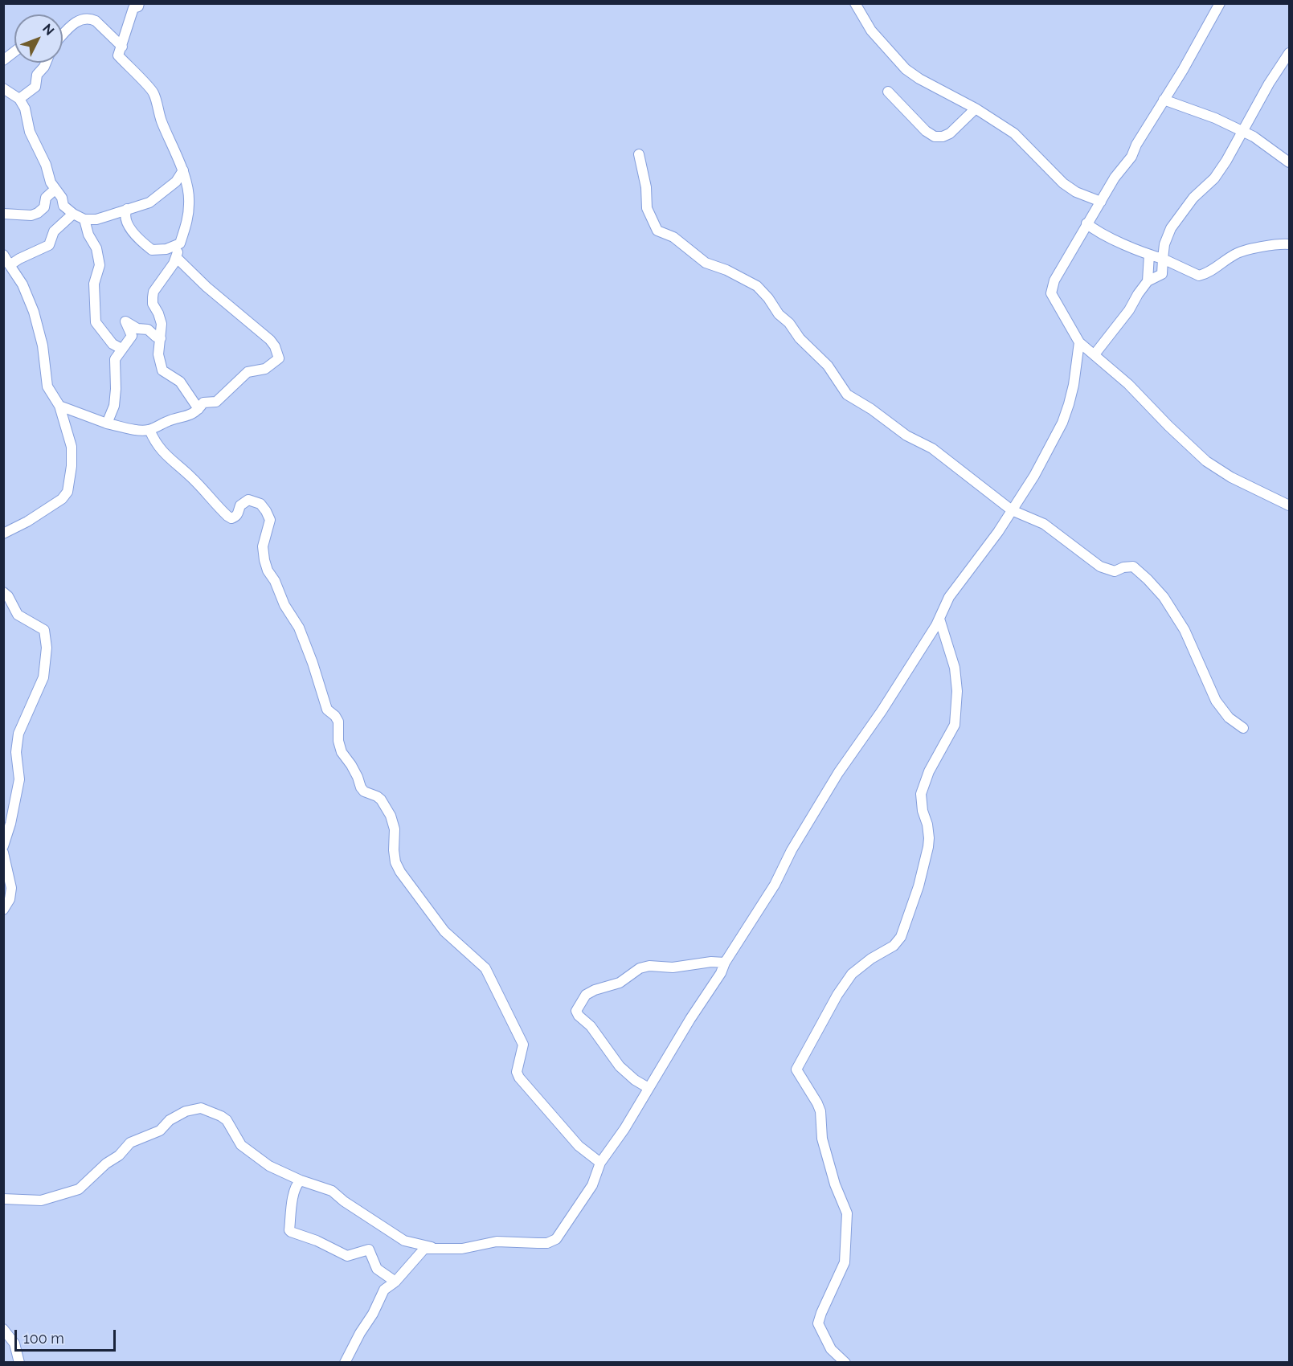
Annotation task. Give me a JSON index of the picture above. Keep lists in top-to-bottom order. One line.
{"scale_bar":"100 m","north":"top right"}
